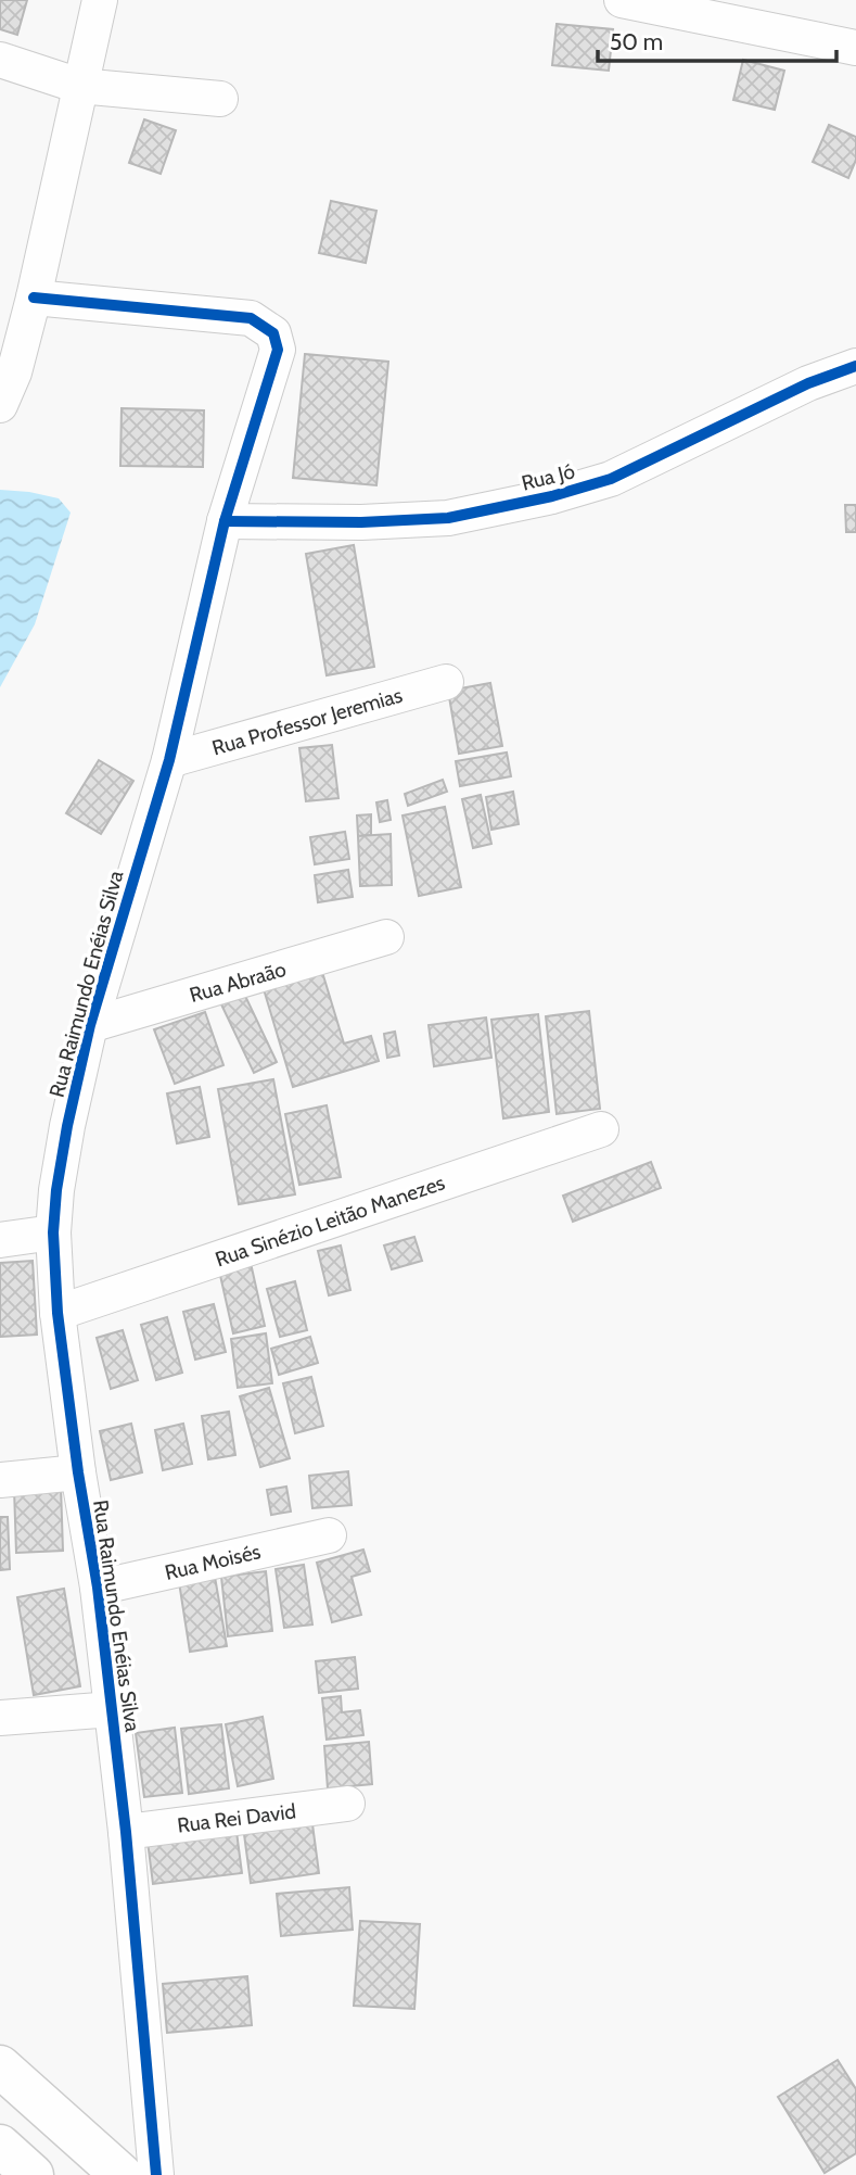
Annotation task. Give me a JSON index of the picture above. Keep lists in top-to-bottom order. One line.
{"streets":{"street":["Rua Jó","Rua Professor Jeremias","Rua Abraão","Rua Raimundo Enéias Silva","Rua Sinézio Leitão Manezes","Rua Moisés","Rua Rei David"]},"crossings":[["Rua Jó","Rua Raimundo Enéias Silva"],["Rua Professor Jeremias","Rua Raimundo Enéias Silva"],["Rua Abraão","Rua Raimundo Enéias Silva"],["Rua Raimundo Enéias Silva","Rua Sinézio Leitão Manezes"],["Rua Raimundo Enéias Silva","Rua Moisés"],["Rua Raimundo Enéias Silva","Rua Rei David"]],"scale_bar":"50 m"}
